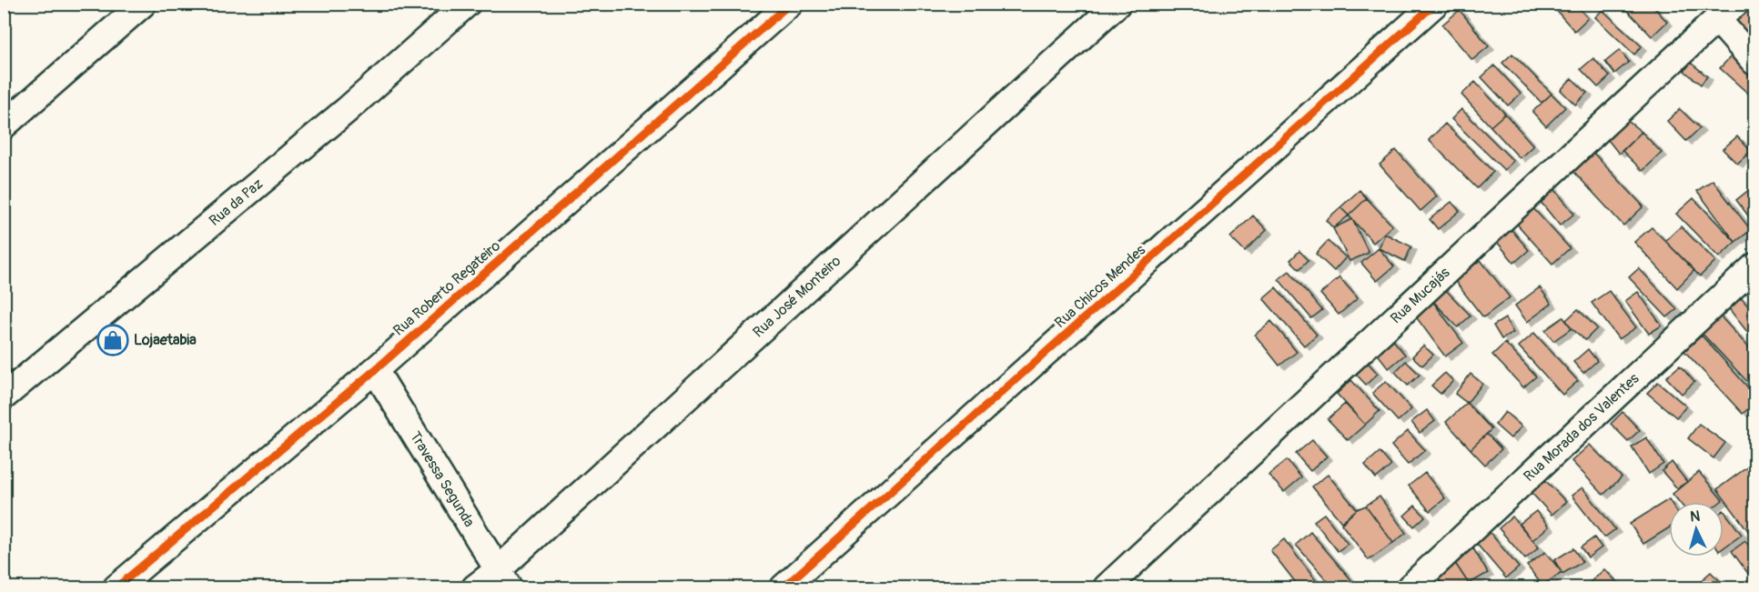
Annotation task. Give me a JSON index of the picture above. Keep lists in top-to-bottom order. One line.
{"streets":{"street":["Rua da Paz","Rua Chicos Mendes","Rua Roberto Regateiro","Rua Mucajás","Rua José Monteiro","Rua Morada dos Valentes","Travessa Segunda"]},"crossings":[["Rua Roberto Regateiro","Travessa Segunda"],["Rua José Monteiro","Travessa Segunda"]],"places":{"shop":["Lojaetabia"]},"north":"top"}
